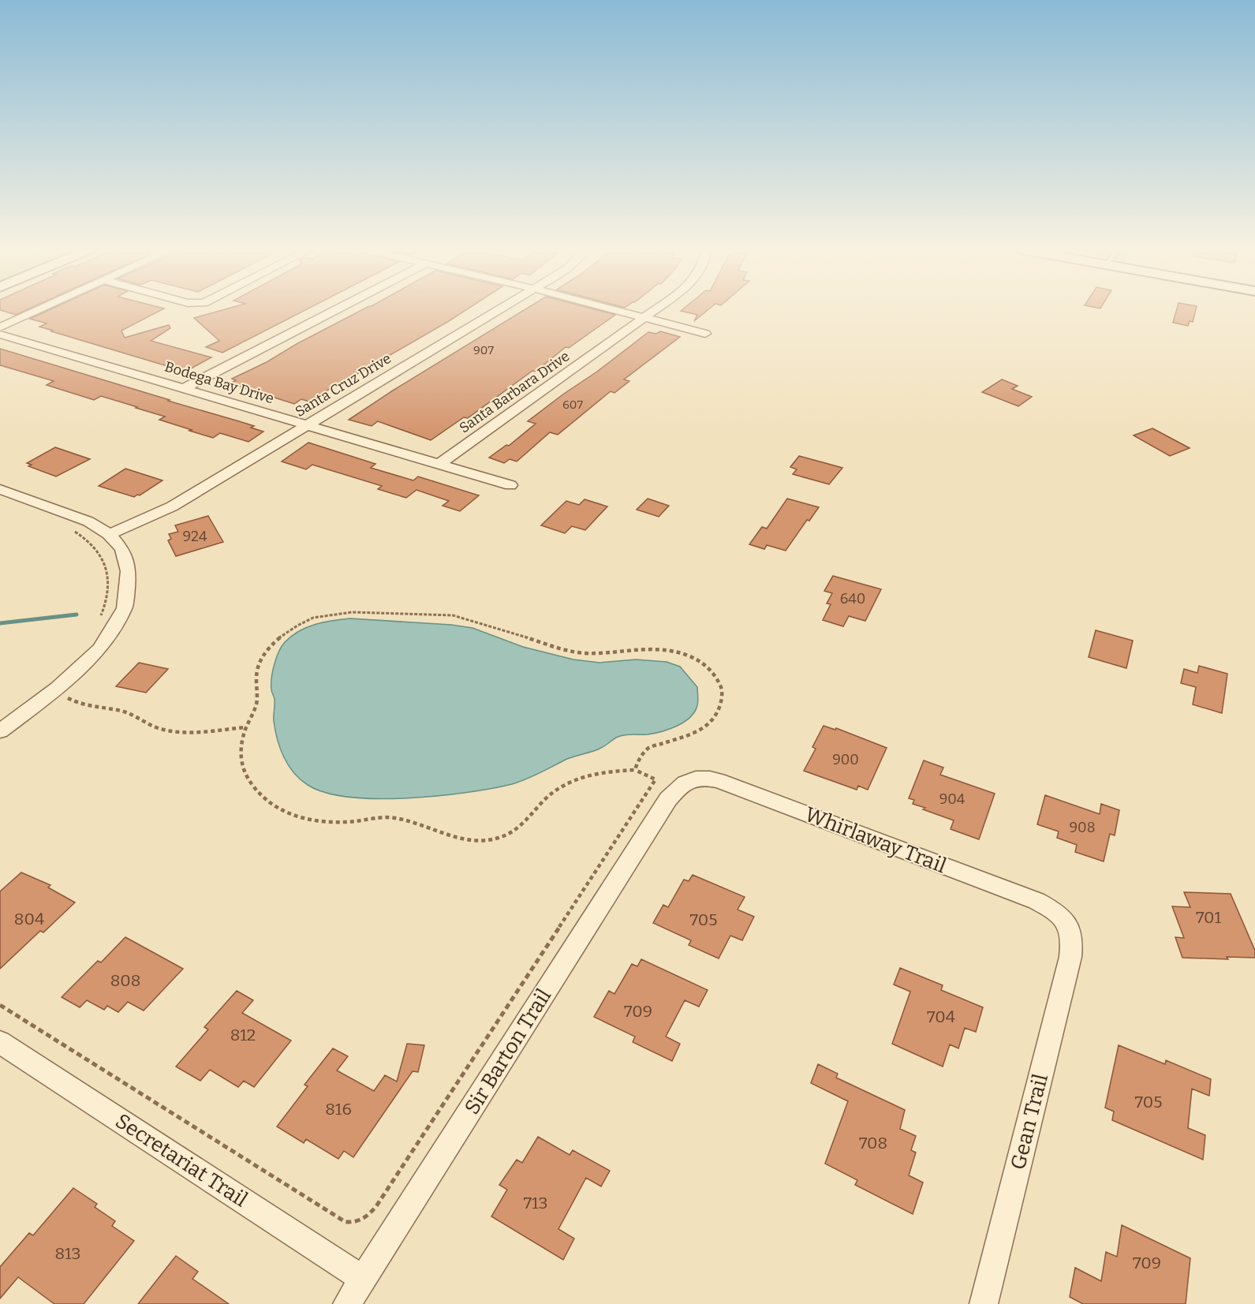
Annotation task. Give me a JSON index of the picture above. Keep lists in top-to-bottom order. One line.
{"streets":{"street":["Bodega Bay Drive","Santa Cruz Drive","Santa Barbara Drive","Whirlaway Trail","Sir Barton Trail","Gean Trail","Secretariat Trail"]},"crossings":[["Bodega Bay Drive","Santa Cruz Drive"],["Bodega Bay Drive","Santa Barbara Drive"],["Whirlaway Trail","Sir Barton Trail"],["Whirlaway Trail","Gean Trail"],["Sir Barton Trail","Secretariat Trail"]],"house_numbers":["907","607","924","640","900","904","908","701","804","705","808","709","704","812","705","816","708","713","813","709"]}
